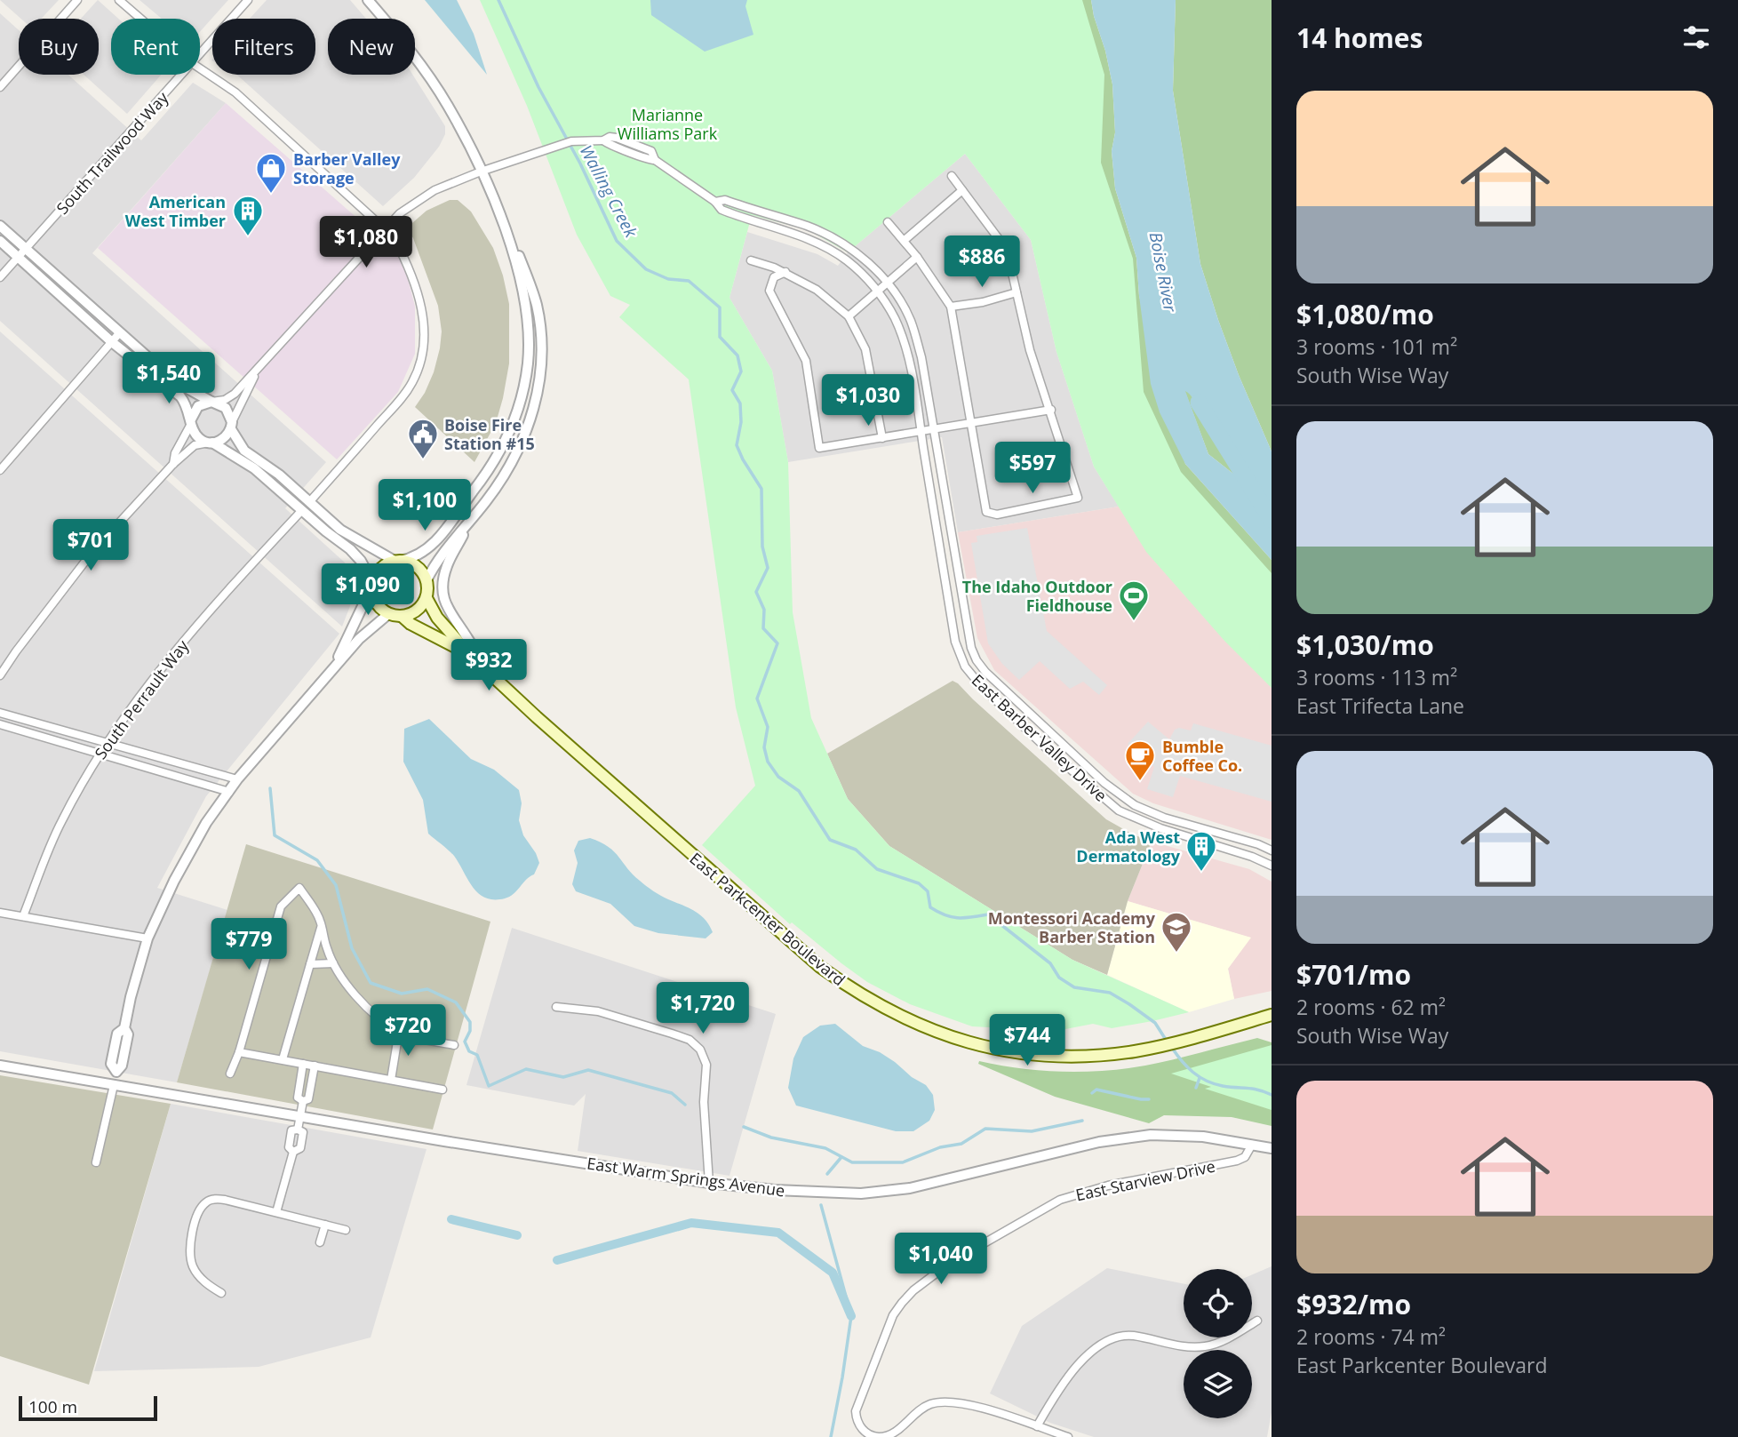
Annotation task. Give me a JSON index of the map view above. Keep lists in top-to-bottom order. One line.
{"streets":{"main road":["East Parkcenter Boulevard"],"street":["South Trailwood Way","South Perrault Way","East Barber Valley Drive","East Warm Springs Avenue","East Starview Drive"]},"crossings":[["East Warm Springs Avenue","East Starview Drive"]],"water":["Walling Creek","Boise River"],"parks":["Marianne Williams Park"],"places":{"shop":["Barber Valley Storage"],"building":["American West Timber","Ada West Dermatology"],"public building":["Boise Fire Station #15"],"sports":["The Idaho Outdoor Fieldhouse"],"cafe":["Bumble Coffee Co."],"school or university":["Montessori Academy Barber Station"]},"scale_bar":"100 m","page":{"heading":"14 homes","chip":["Buy","Rent","Filters","New"],"list":[{"name":"$1,080/mo","note":"3 rooms · 101 m² · South Wise Way"},{"name":"$1,030/mo","note":"3 rooms · 113 m² · East Trifecta Lane"},{"name":"$701/mo","note":"2 rooms · 62 m² · South Wise Way"},{"name":"$932/mo","note":"2 rooms · 74 m² · East Parkcenter Boulevard"}],"price":["$1,080","$886","$1,540","$1,030","$597","$1,100","$701","$1,090","$932","$779","$1,720","$720","$744","$1,040"],"scale":"100 m"}}
